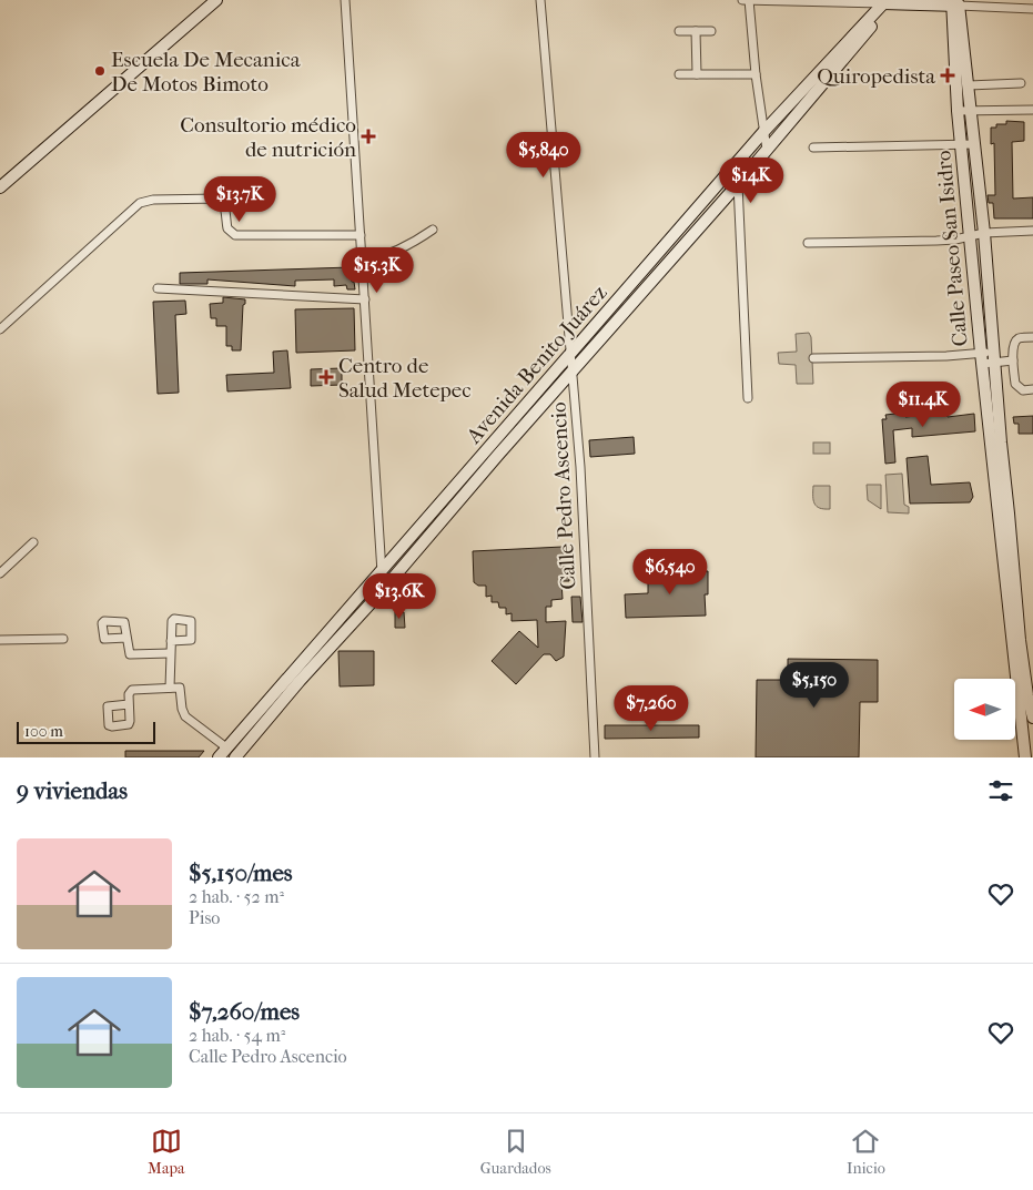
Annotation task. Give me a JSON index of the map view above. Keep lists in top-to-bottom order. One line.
{"streets":{"main road":["Calle Paseo San Isidro","Avenida Benito Juárez"],"street":["Calle Pedro Ascencio"]},"crossings":[["Avenida Benito Juárez","Calle Pedro Ascencio"]],"places":{"other":["Escuela De Mecanica De Motos Bimoto"],"health":["Quiropedista","Consultorio médico de nutrición","Centro de Salud Metepec"]},"scale_bar":"100 m","north":"left","page":{"price":["$5,840","$14K","$13.7K","$15.3K","$11.4K","$6,540","$13.6K","$5,150","$7,260"],"scale":"100 m","heading":"9 viviendas","list":[{"name":"$5,150/mes","note":"2 hab. · 52 m² · Piso"},{"name":"$7,260/mes","note":"2 hab. · 54 m² · Calle Pedro Ascencio"}],"tabs":["Mapa","Guardados","Inicio"]}}
